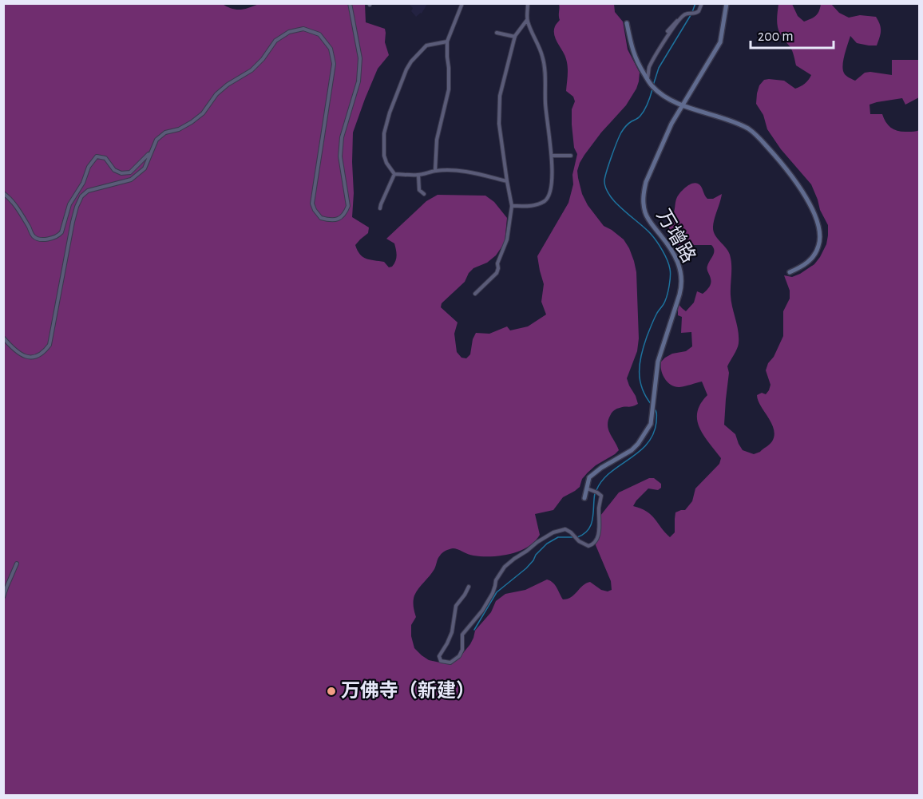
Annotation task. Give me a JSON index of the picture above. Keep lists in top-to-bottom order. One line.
{"streets":{"street":["万增路"]},"places":["万佛寺（新建）"],"scale_bar":"200 m"}
